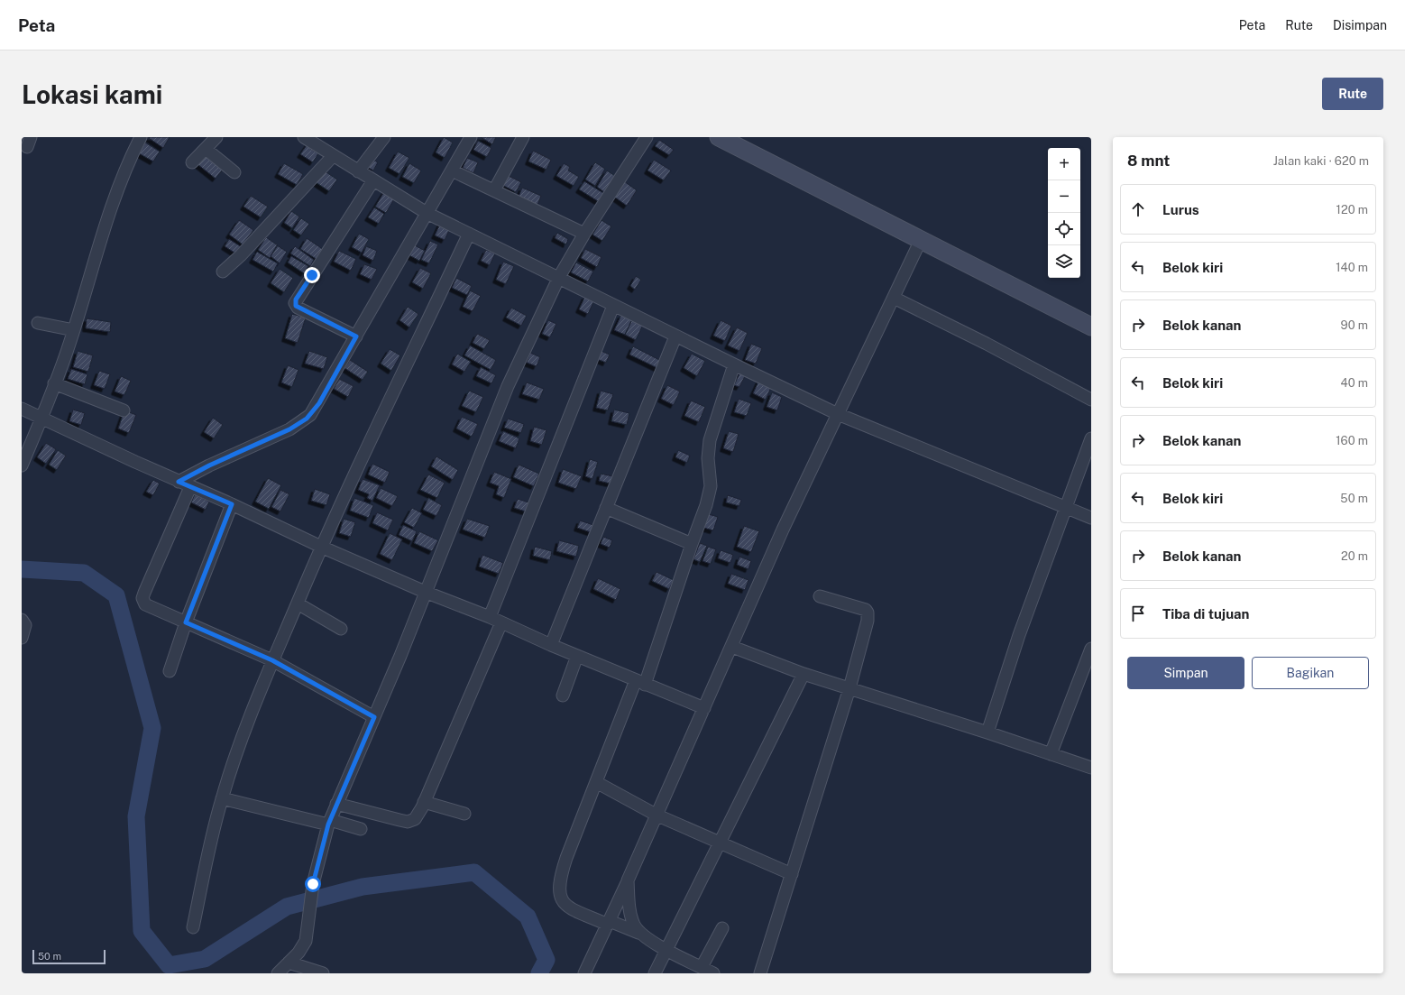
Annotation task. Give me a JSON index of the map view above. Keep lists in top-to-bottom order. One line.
{"scale_bar":"50 m","page":{"header":"Peta","nav":["Peta","Rute","Disimpan"],"buttons":["Rute",["Simpan","Bagikan"]],"title":"Lokasi kami","heading":["8 mnt","Jalan kaki · 620 m"],"map_buttons":["+","−"],"list":[["Lurus","120 m"],["Belok kiri","140 m"],["Belok kanan","90 m"],["Belok kiri","40 m"],["Belok kanan","160 m"],["Belok kiri","50 m"],["Belok kanan","20 m"],"Tiba di tujuan"],"scale":"50 m"}}
